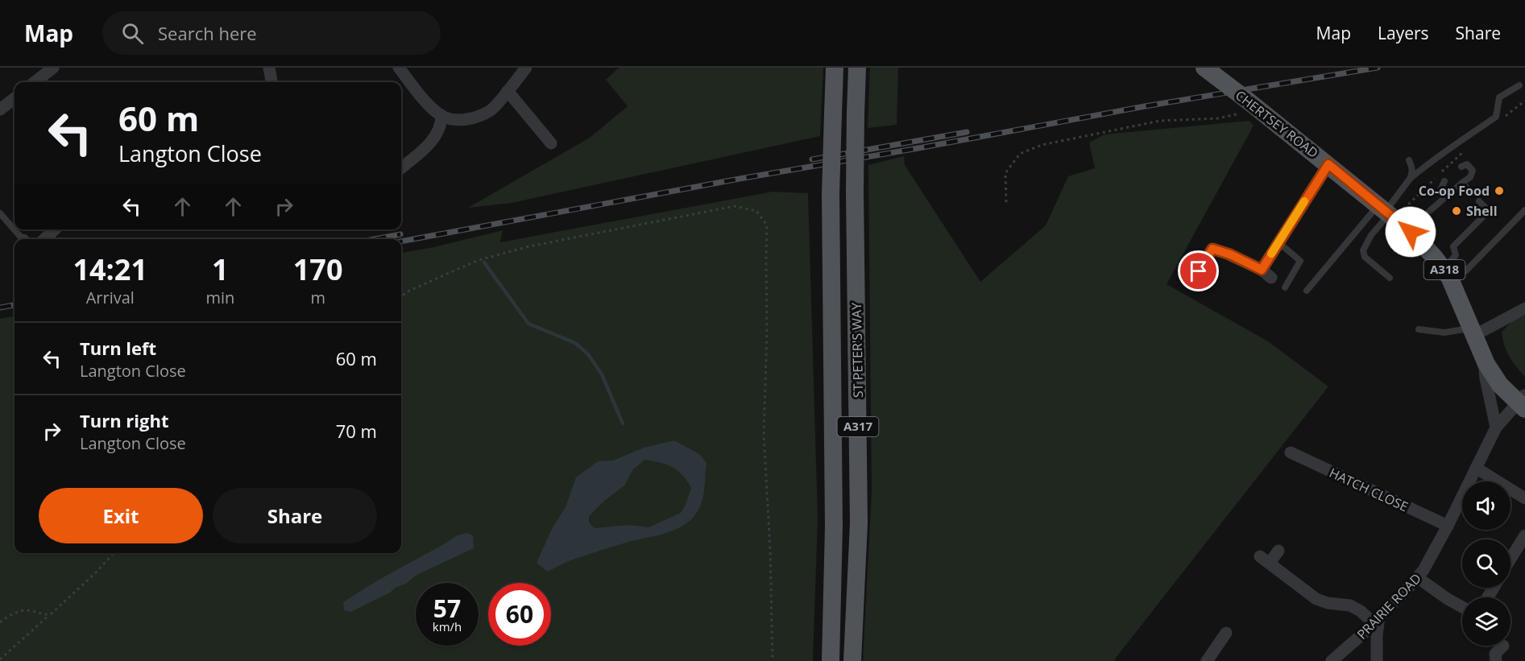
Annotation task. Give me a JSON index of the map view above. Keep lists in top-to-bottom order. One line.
{"streets":{"main road":["CHERTSEY ROAD","A318","ST PETER'S WAY","A317"],"street":["HATCH CLOSE","PRAIRIE ROAD"]},"crossings":[["CHERTSEY ROAD","PRAIRIE ROAD"],["HATCH CLOSE","PRAIRIE ROAD"]],"places":["Co-op Food","Shell"],"page":{"header":"Map","search":"Search here","nav":["Map","Layers","Share"],"turn":["60 m","Langton Close"],"eta":["14:21","Arrival","1","min","170","m"],"list":[{"name":"Turn left","note":"Langton Close","value":"60 m"},{"name":"Turn right","note":"Langton Close","value":"70 m"}],"buttons":["Exit","Share"],"speed":"57 km/h","limit":"60"}}
